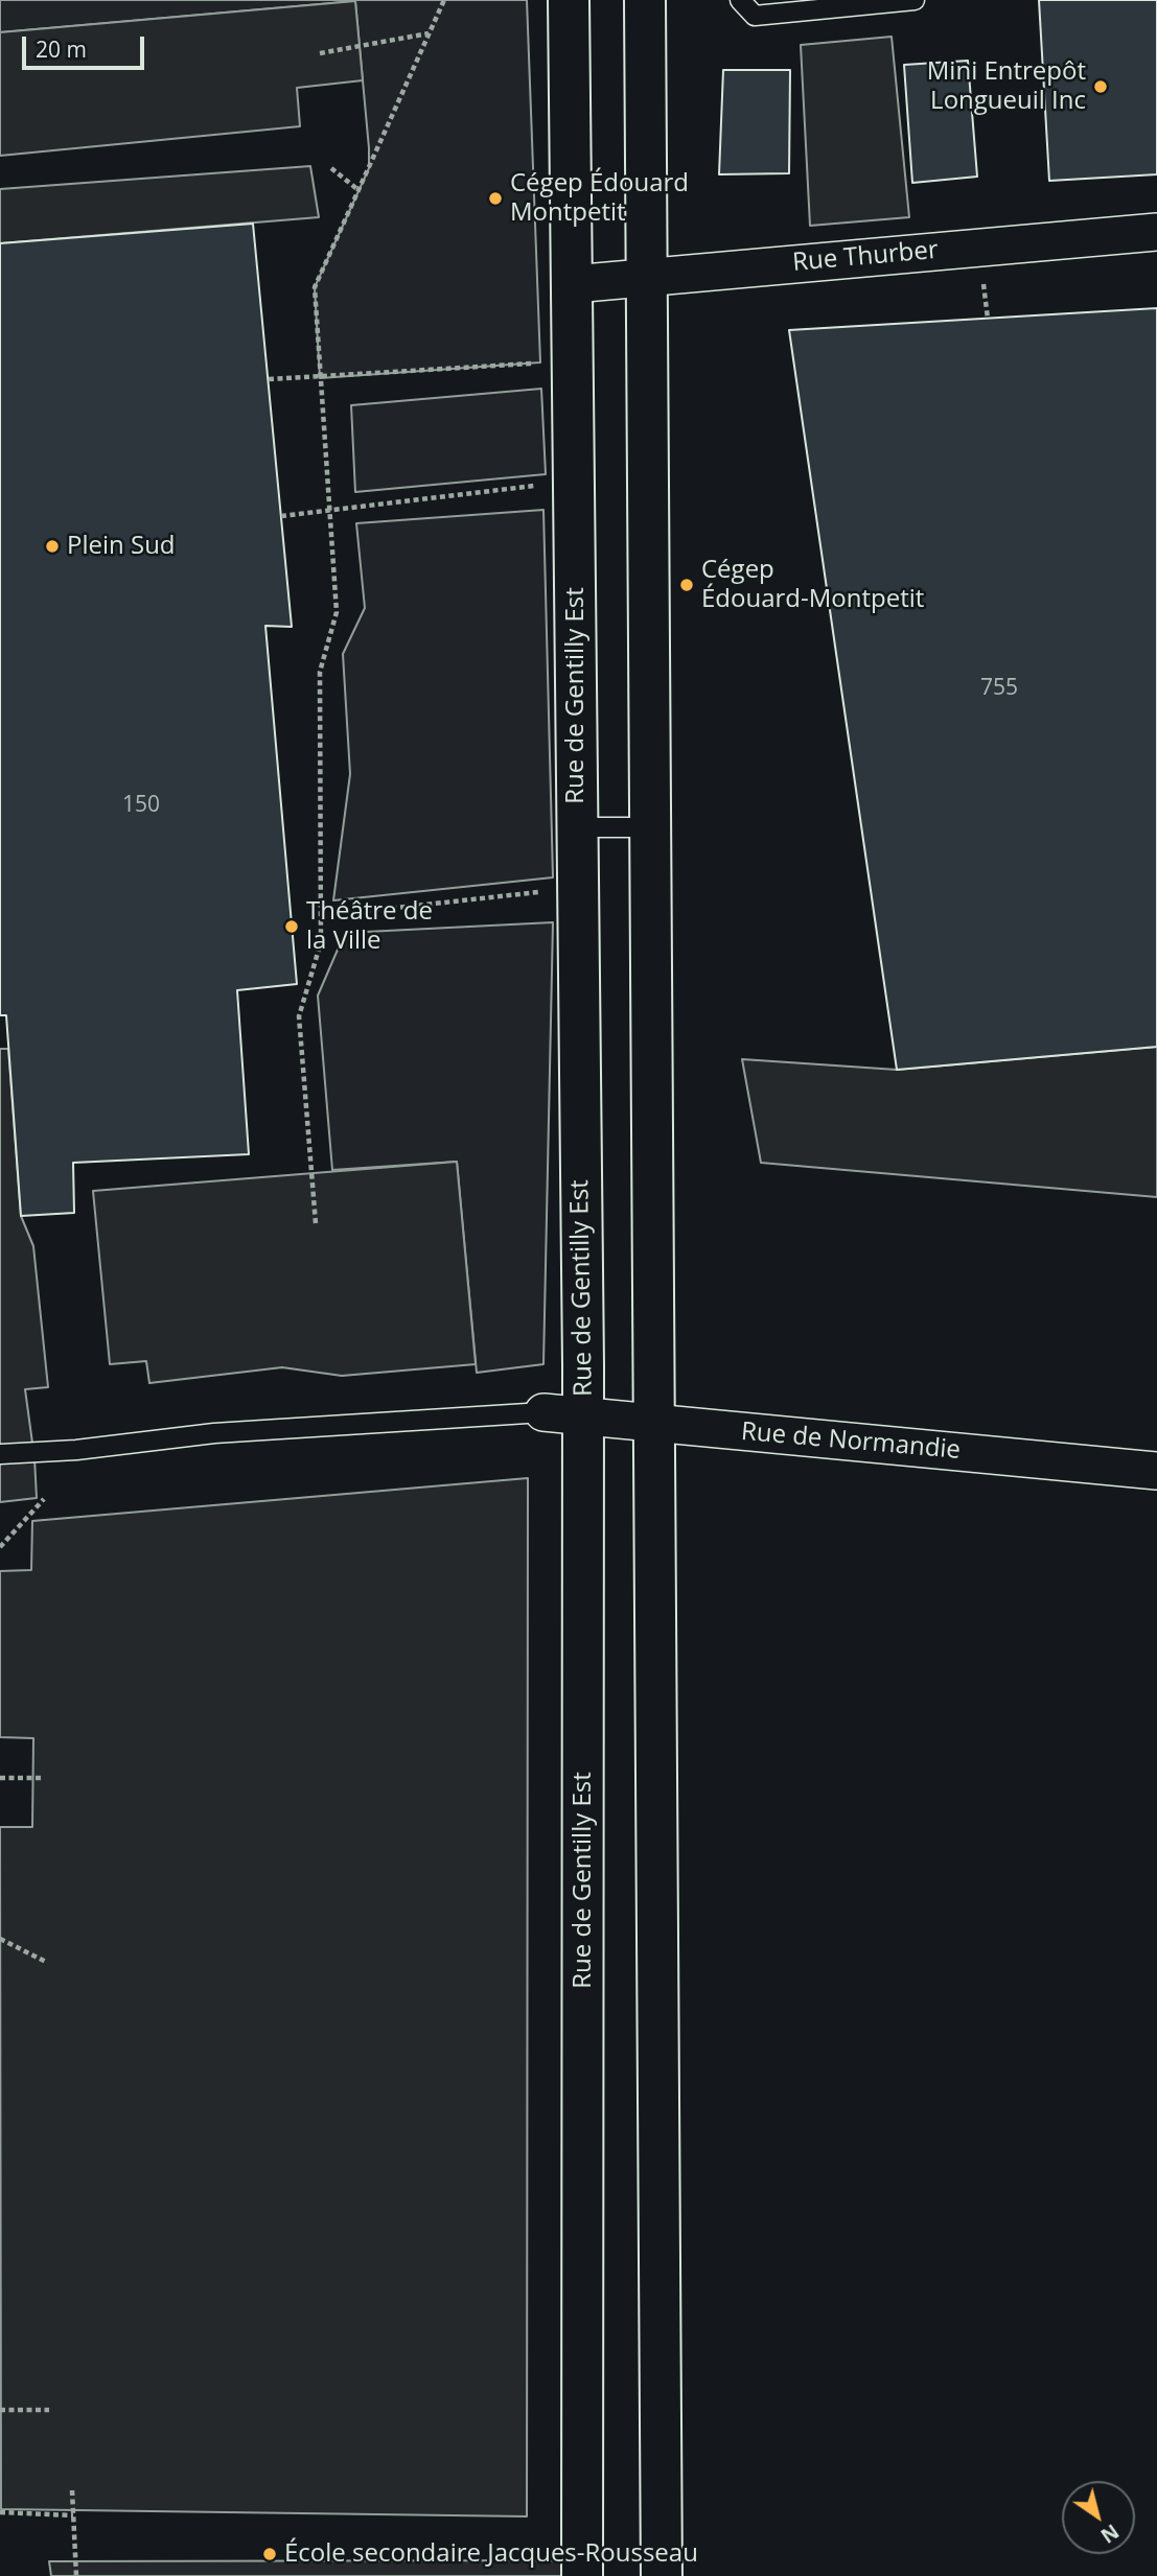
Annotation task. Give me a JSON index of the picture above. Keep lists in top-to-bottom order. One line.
{"streets":{"street":["Rue Thurber","Rue de Gentilly Est","Rue de Normandie"]},"crossings":[["Rue Thurber","Rue de Gentilly Est"],["Rue de Gentilly Est","Rue de Normandie"]],"places":["Mini Entrepôt Longueuil Inc","Cégep Édouard Montpetit","Plein Sud","Cégep Édouard-Montpetit","Théâtre de la Ville","École secondaire Jacques-Rousseau"],"house_numbers":["755","150"],"scale_bar":"20 m","north":"bottom right"}
